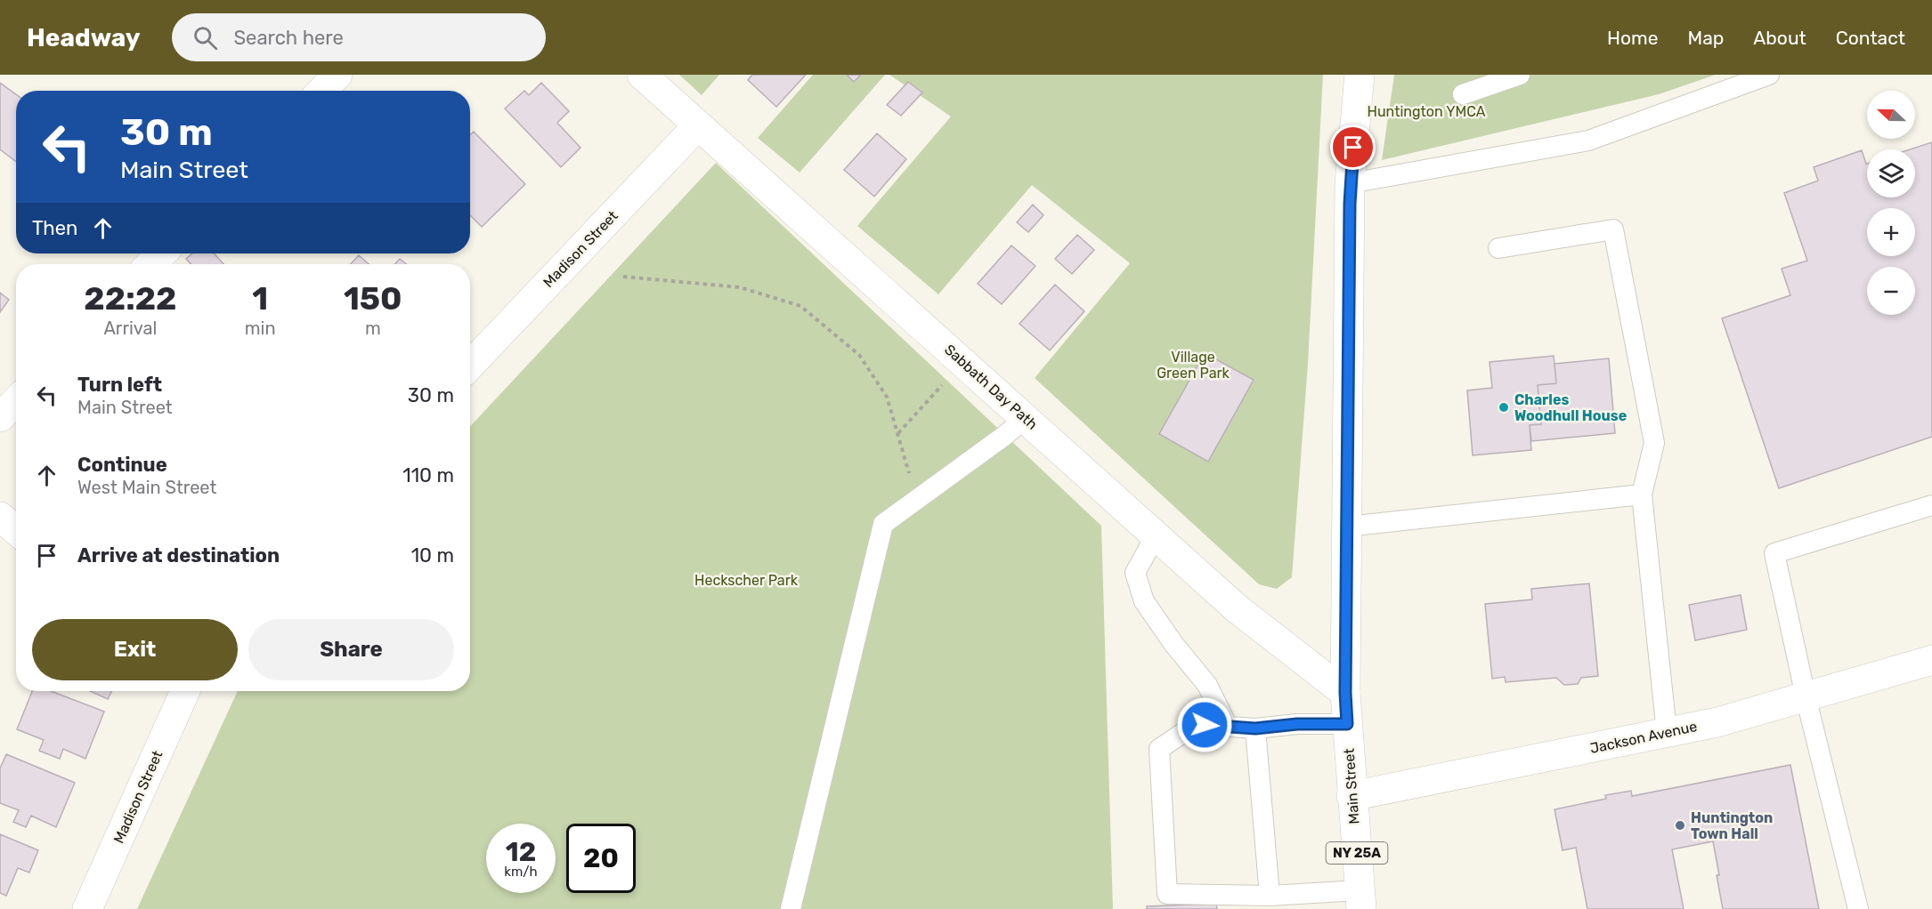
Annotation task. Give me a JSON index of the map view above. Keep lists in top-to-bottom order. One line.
{"streets":{"main road":["Madison Street","Sabbath Day Path","Jackson Avenue","Main Street","NY 25A"]},"crossings":[["Madison Street","Sabbath Day Path"],["Sabbath Day Path","Main Street"],["Jackson Avenue","Main Street"],["Main Street","NY 25A"]],"parks":["Huntington YMCA","Village Green Park","Heckscher Park"],"places":["Charles Woodhull House","Huntington Town Hall"],"north":"left","page":{"header":"Headway","search":"Search here","nav":["Home","Map","About","Contact"],"map_buttons":["+","−"],"turn":["30 m","Main Street"],"then":"Then","eta":["22:22","Arrival","1","min","150","m"],"list":[{"name":"Turn left","note":"Main Street","value":"30 m"},{"name":"Continue","note":"West Main Street","value":"110 m"},{"name":"Arrive at destination","value":"10 m"}],"buttons":["Exit","Share"],"speed":"12 km/h","limit":"20"}}
